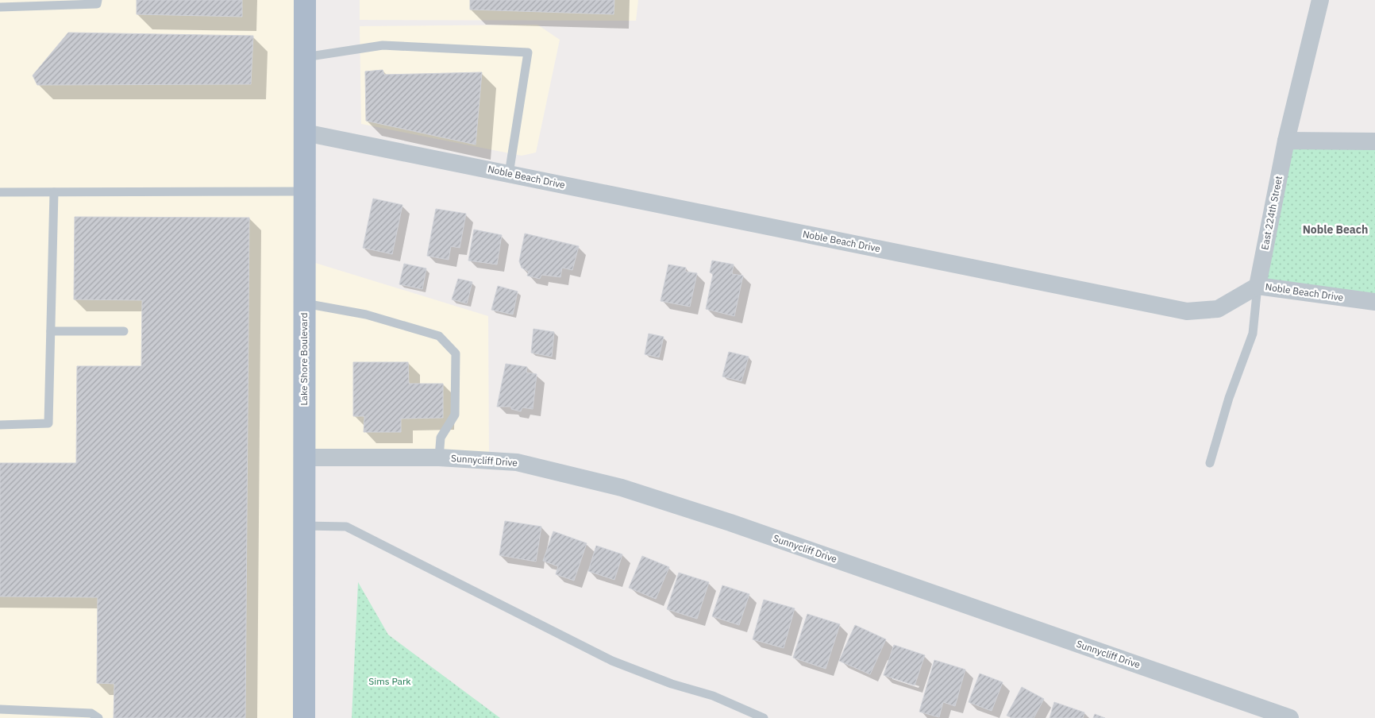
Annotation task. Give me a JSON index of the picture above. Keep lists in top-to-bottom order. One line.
{"streets":{"main road":["Lake Shore Boulevard"],"street":["Noble Beach Drive","East 224th Street","Sunnycliff Drive"]},"crossings":[["Noble Beach Drive","East 224th Street"],["Noble Beach Drive","Lake Shore Boulevard"],["Lake Shore Boulevard","Sunnycliff Drive"]],"districts":["Noble Beach"],"parks":["Sims Park"]}
